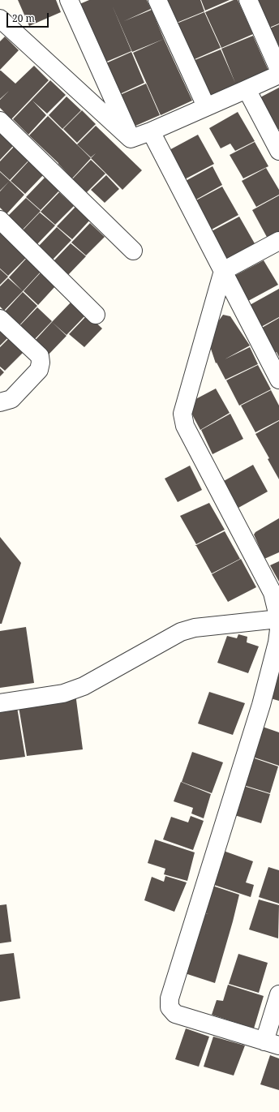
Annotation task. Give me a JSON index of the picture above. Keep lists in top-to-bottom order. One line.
{"scale_bar":"20 m"}
